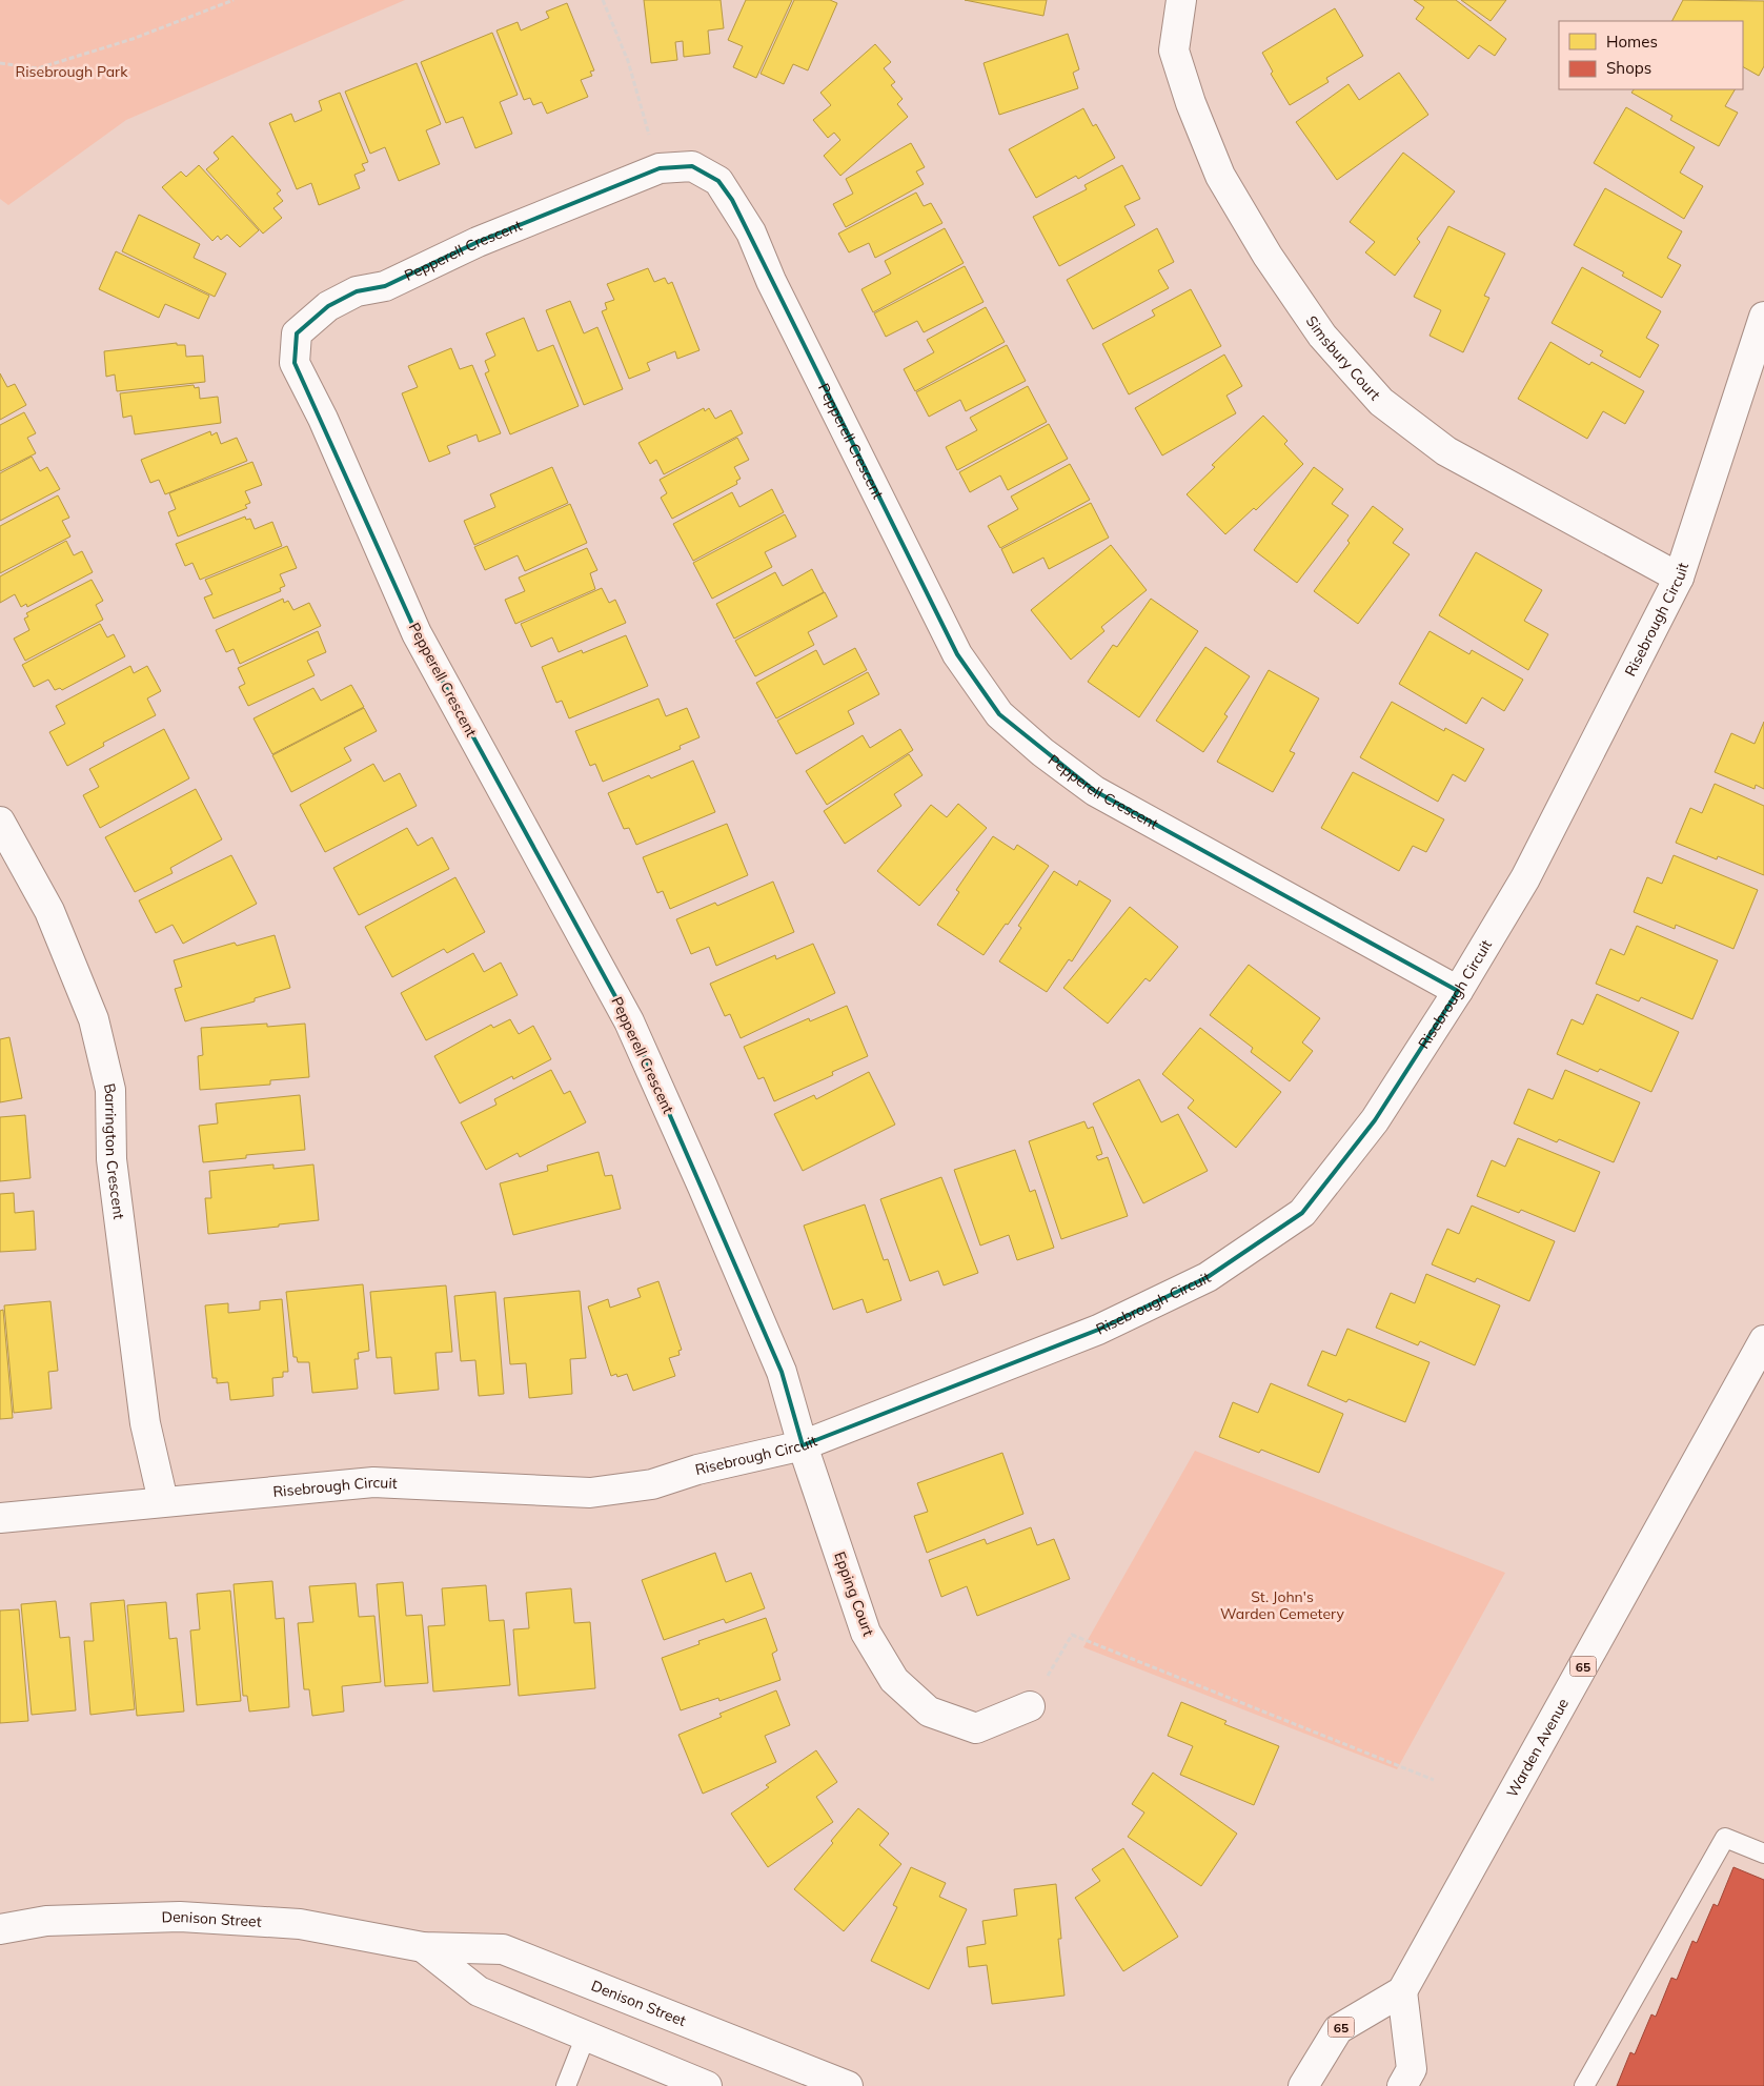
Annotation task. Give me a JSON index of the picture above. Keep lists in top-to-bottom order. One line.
{"streets":{"street":["Pepperell Crescent","Simsbury Court","Risebrough Circuit","Barrington Crescent","Epping Court","65","Warden Avenue","Denison Street"]},"crossings":[["Pepperell Crescent","Risebrough Circuit"],["Pepperell Crescent","Epping Court"],["Simsbury Court","Risebrough Circuit"],["Risebrough Circuit","Barrington Crescent"],["Risebrough Circuit","Epping Court"],["65","Warden Avenue"]],"parks":["Risebrough Park","St. John's Warden Cemetery"],"legend":["Homes","Shops"]}
